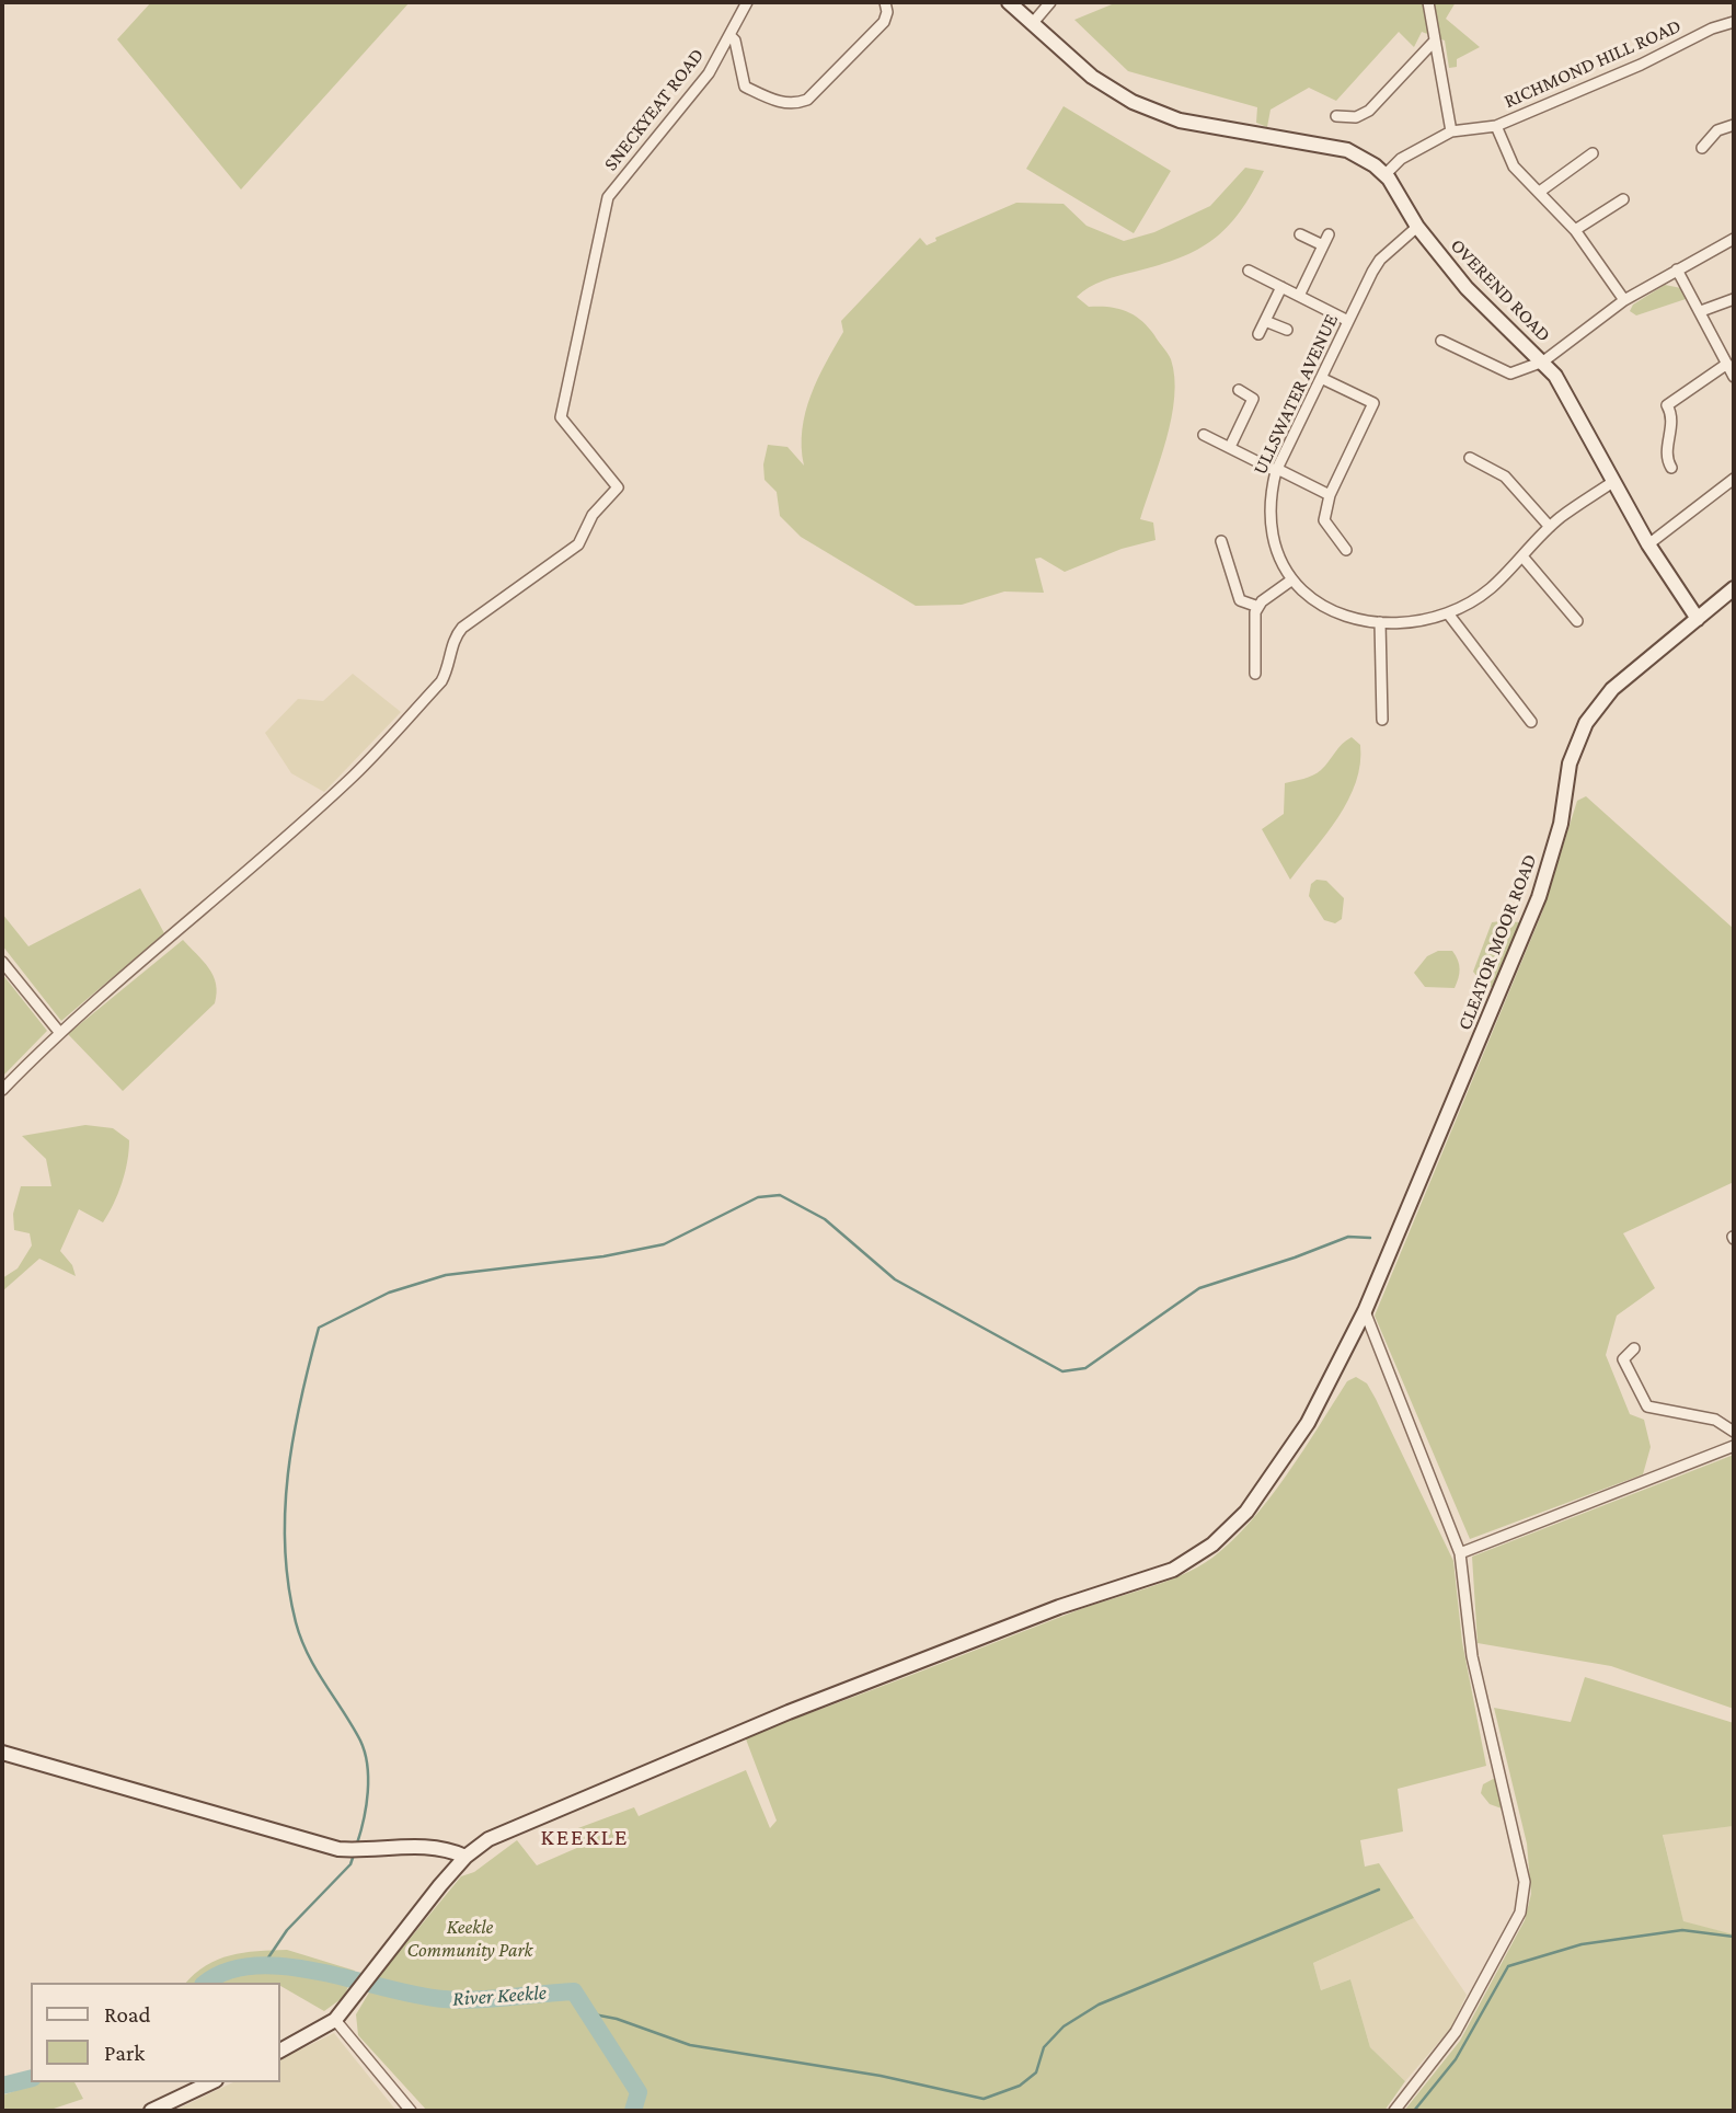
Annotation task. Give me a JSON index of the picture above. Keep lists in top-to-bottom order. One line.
{"streets":{"main road":["OVEREND ROAD","CLEATOR MOOR ROAD"],"street":["RICHMOND HILL ROAD","SNECKYEAT ROAD","ULLSWATER AVENUE"]},"crossings":[["RICHMOND HILL ROAD","OVEREND ROAD"],["OVEREND ROAD","ULLSWATER AVENUE"],["OVEREND ROAD","CLEATOR MOOR ROAD"]],"districts":["KEEKLE"],"water":["River Keekle"],"parks":["Keekle Community Park"],"legend":["Road","Park"]}
